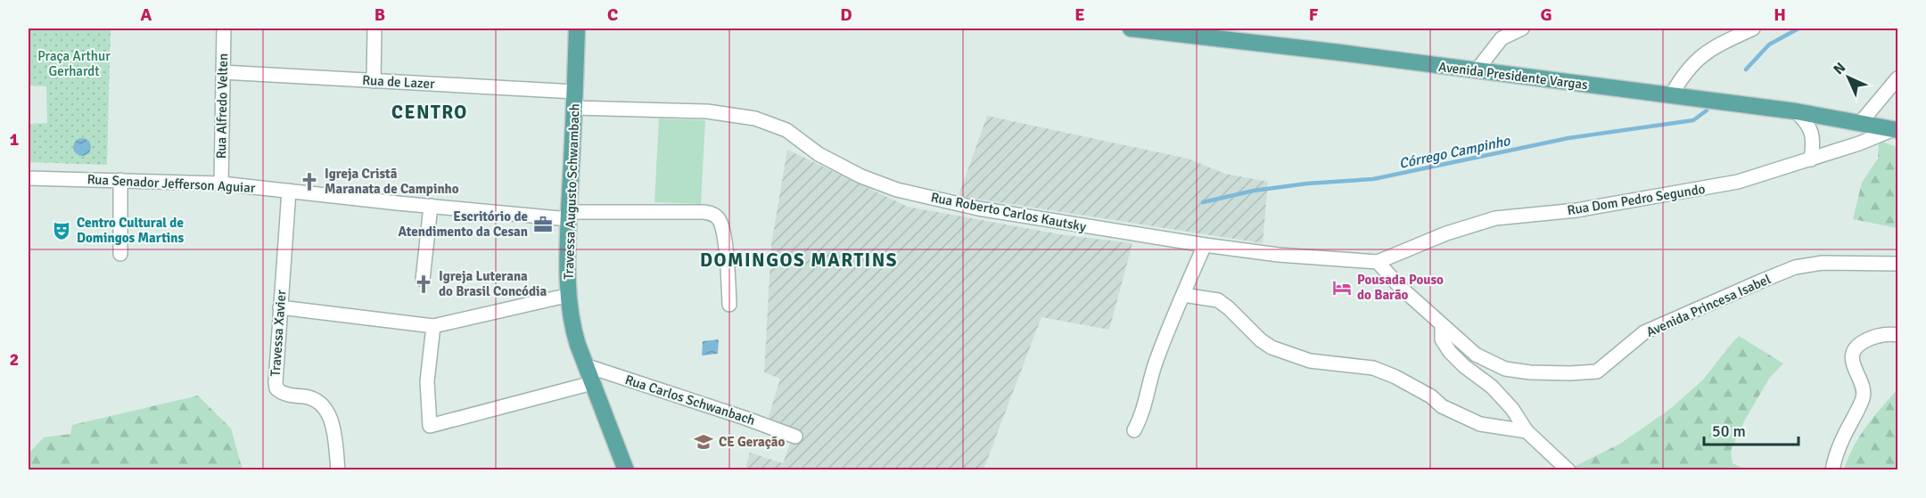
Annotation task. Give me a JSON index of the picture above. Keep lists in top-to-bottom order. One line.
{"streets":{"main road":["Avenida Presidente Vargas","Travessa Augusto Schwambach"],"street":["Rua de Lazer","Rua Alfredo Velten","Rua Senador Jefferson Aguiar","Rua Dom Pedro Segundo","Rua Roberto Carlos Kautsky","Avenida Princesa Isabel","Travessa Xavier","Rua Carlos Schwanbach"]},"crossings":[["Avenida Presidente Vargas","Rua Dom Pedro Segundo"],["Rua de Lazer","Rua Alfredo Velten"],["Rua de Lazer","Travessa Augusto Schwambach"],["Rua de Lazer","Rua Roberto Carlos Kautsky"],["Rua Alfredo Velten","Rua Senador Jefferson Aguiar"],["Rua Senador Jefferson Aguiar","Travessa Augusto Schwambach"],["Rua Senador Jefferson Aguiar","Travessa Xavier"],["Travessa Augusto Schwambach","Rua Roberto Carlos Kautsky"],["Travessa Augusto Schwambach","Rua Carlos Schwanbach"],["Rua Dom Pedro Segundo","Rua Roberto Carlos Kautsky"],["Rua Dom Pedro Segundo","Avenida Princesa Isabel"],["Rua Roberto Carlos Kautsky","Avenida Princesa Isabel"]],"districts":["CENTRO","DOMINGOS MARTINS"],"water":["Córrego Campinho"],"parks":["Praça Arthur Gerhardt"],"places":{"church":["Igreja Cristã Maranata de Campinho","Igreja Luterana do Brasil Concódia"],"office":["Escritório de Atendimento da Cesan"],"theatre":["Centro Cultural de Domingos Martins"],"hotel":["Pousada Pouso do Barão"],"school or university":["CE Geração"]},"scale_bar":"50 m","north":"top left","grid":{"columns":["A","B","C","D","E","F","G","H"],"rows":["1","2"]}}
